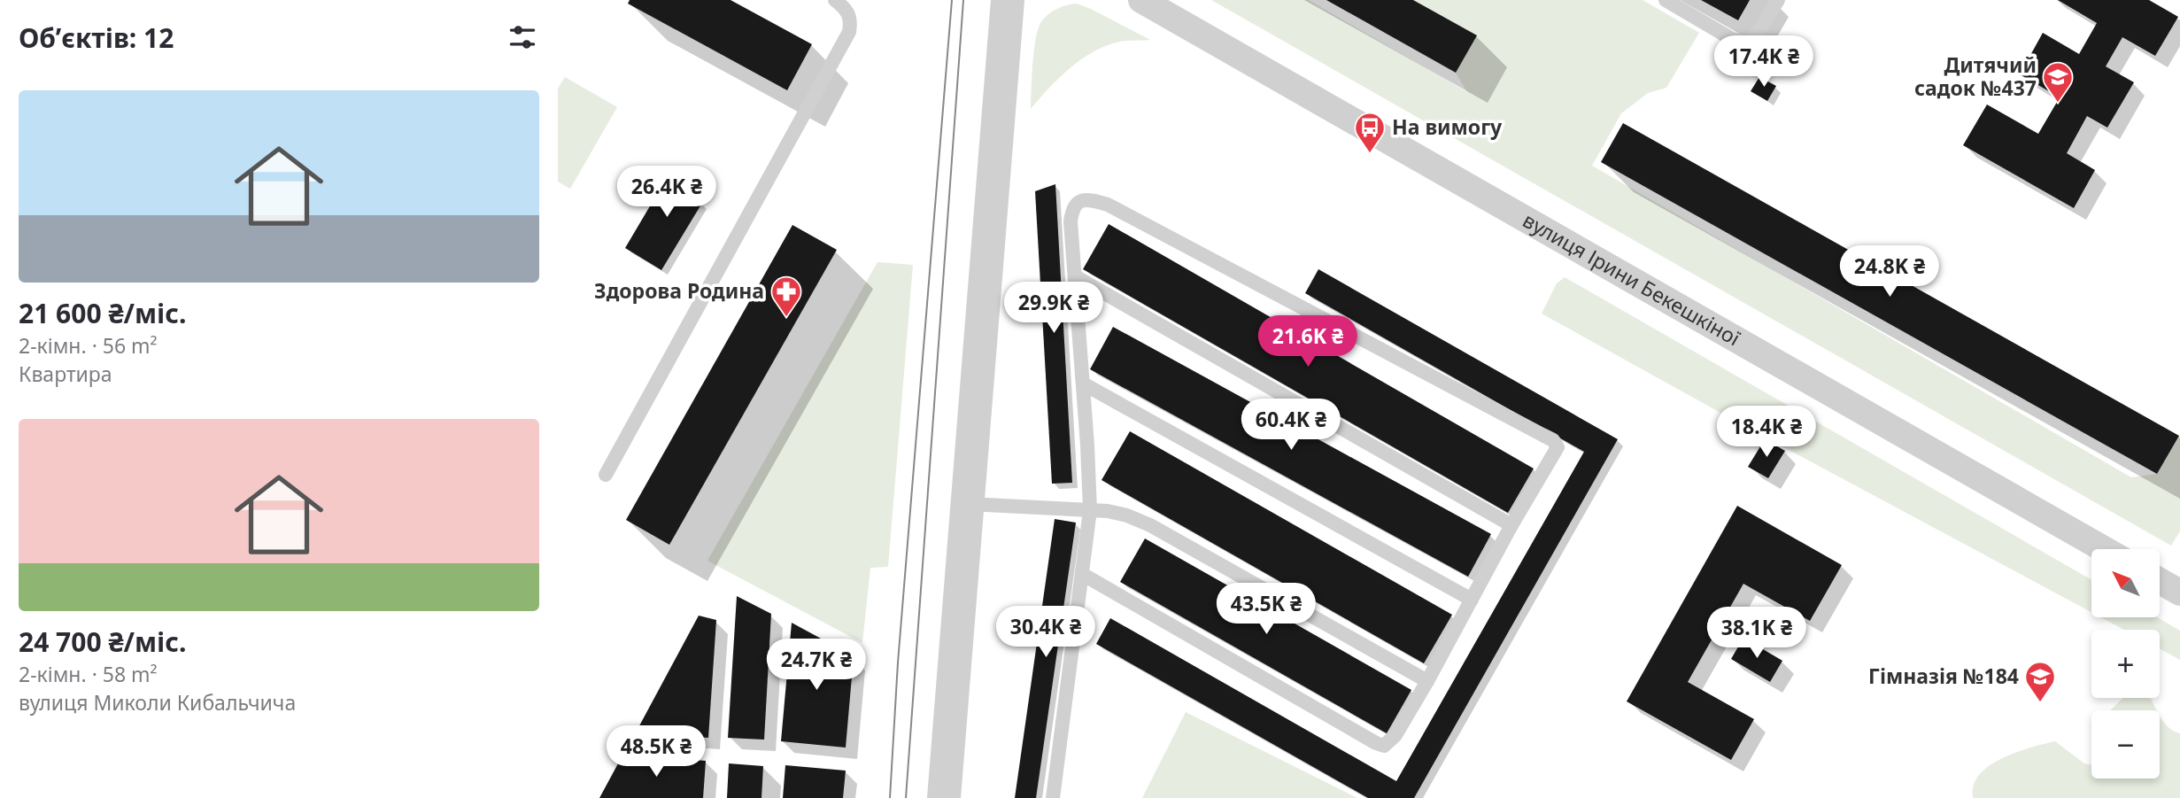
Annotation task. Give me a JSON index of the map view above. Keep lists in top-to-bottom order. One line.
{"streets":{"street":["вулиця Ірини Бекешкіної"]},"places":{"school or university":["Дитячий садок №437","Гімназія №184"],"bus stop":["На вимогу"],"pharmacy":["Здорова Родина"]},"north":"top left","page":{"heading":"Об’єктів: 12","price":["17.4K ₴","26.4K ₴","24.8K ₴","29.9K ₴","21.6K ₴","60.4K ₴","18.4K ₴","43.5K ₴","30.4K ₴","38.1K ₴","24.7K ₴","48.5K ₴"],"list":[{"name":"21 600 ₴/міс.","note":"2-кімн. · 56 m² · Квартира"},{"name":"24 700 ₴/міс.","note":"2-кімн. · 58 m² · вулиця Миколи Кибальчича"}],"map_buttons":["+","−"]}}
